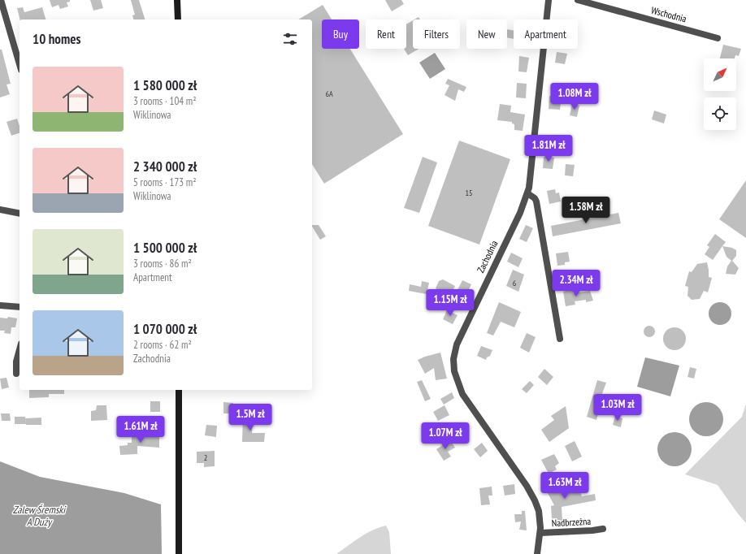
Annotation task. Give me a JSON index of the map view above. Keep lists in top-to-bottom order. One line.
{"streets":{"street":["Wschodnia","Zachodnia","Nadbrzeżna"]},"crossings":[["Zachodnia","Nadbrzeżna"]],"water":["Zalew Śremski A Duży"],"house_numbers":["6A","15","6","2"],"north":"top right","page":{"chip":["Buy","Rent","Filters","New","Apartment"],"heading":"10 homes","list":[{"name":"1 580 000 zł","note":"3 rooms · 104 m² · Wiklinowa"},{"name":"2 340 000 zł","note":"5 rooms · 173 m² · Wiklinowa"},{"name":"1 500 000 zł","note":"3 rooms · 86 m² · Apartment"},{"name":"1 070 000 zł","note":"2 rooms · 62 m² · Zachodnia"}],"price":["1.08M zł","1.81M zł","1.58M zł","2.34M zł","1.15M zł","1.03M zł","1.5M zł","1.61M zł","1.07M zł","1.63M zł"]}}
